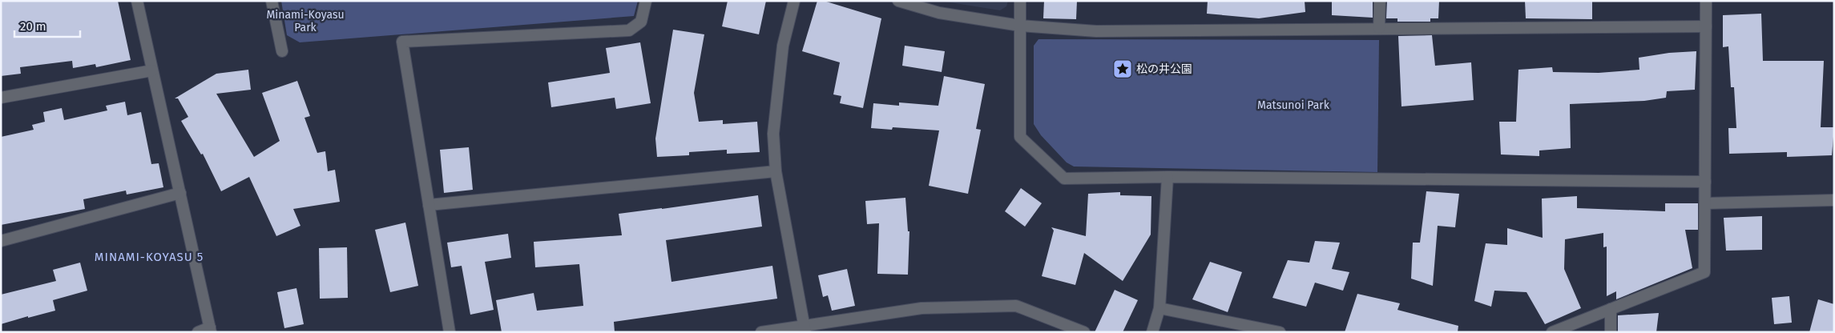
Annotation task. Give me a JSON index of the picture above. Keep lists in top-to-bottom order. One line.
{"districts":["MINAMI-KOYASU 5"],"parks":["Minami-Koyasu Park","Matsunoi Park"],"places":{"place":["松の井公園"]},"scale_bar":"20 m"}
